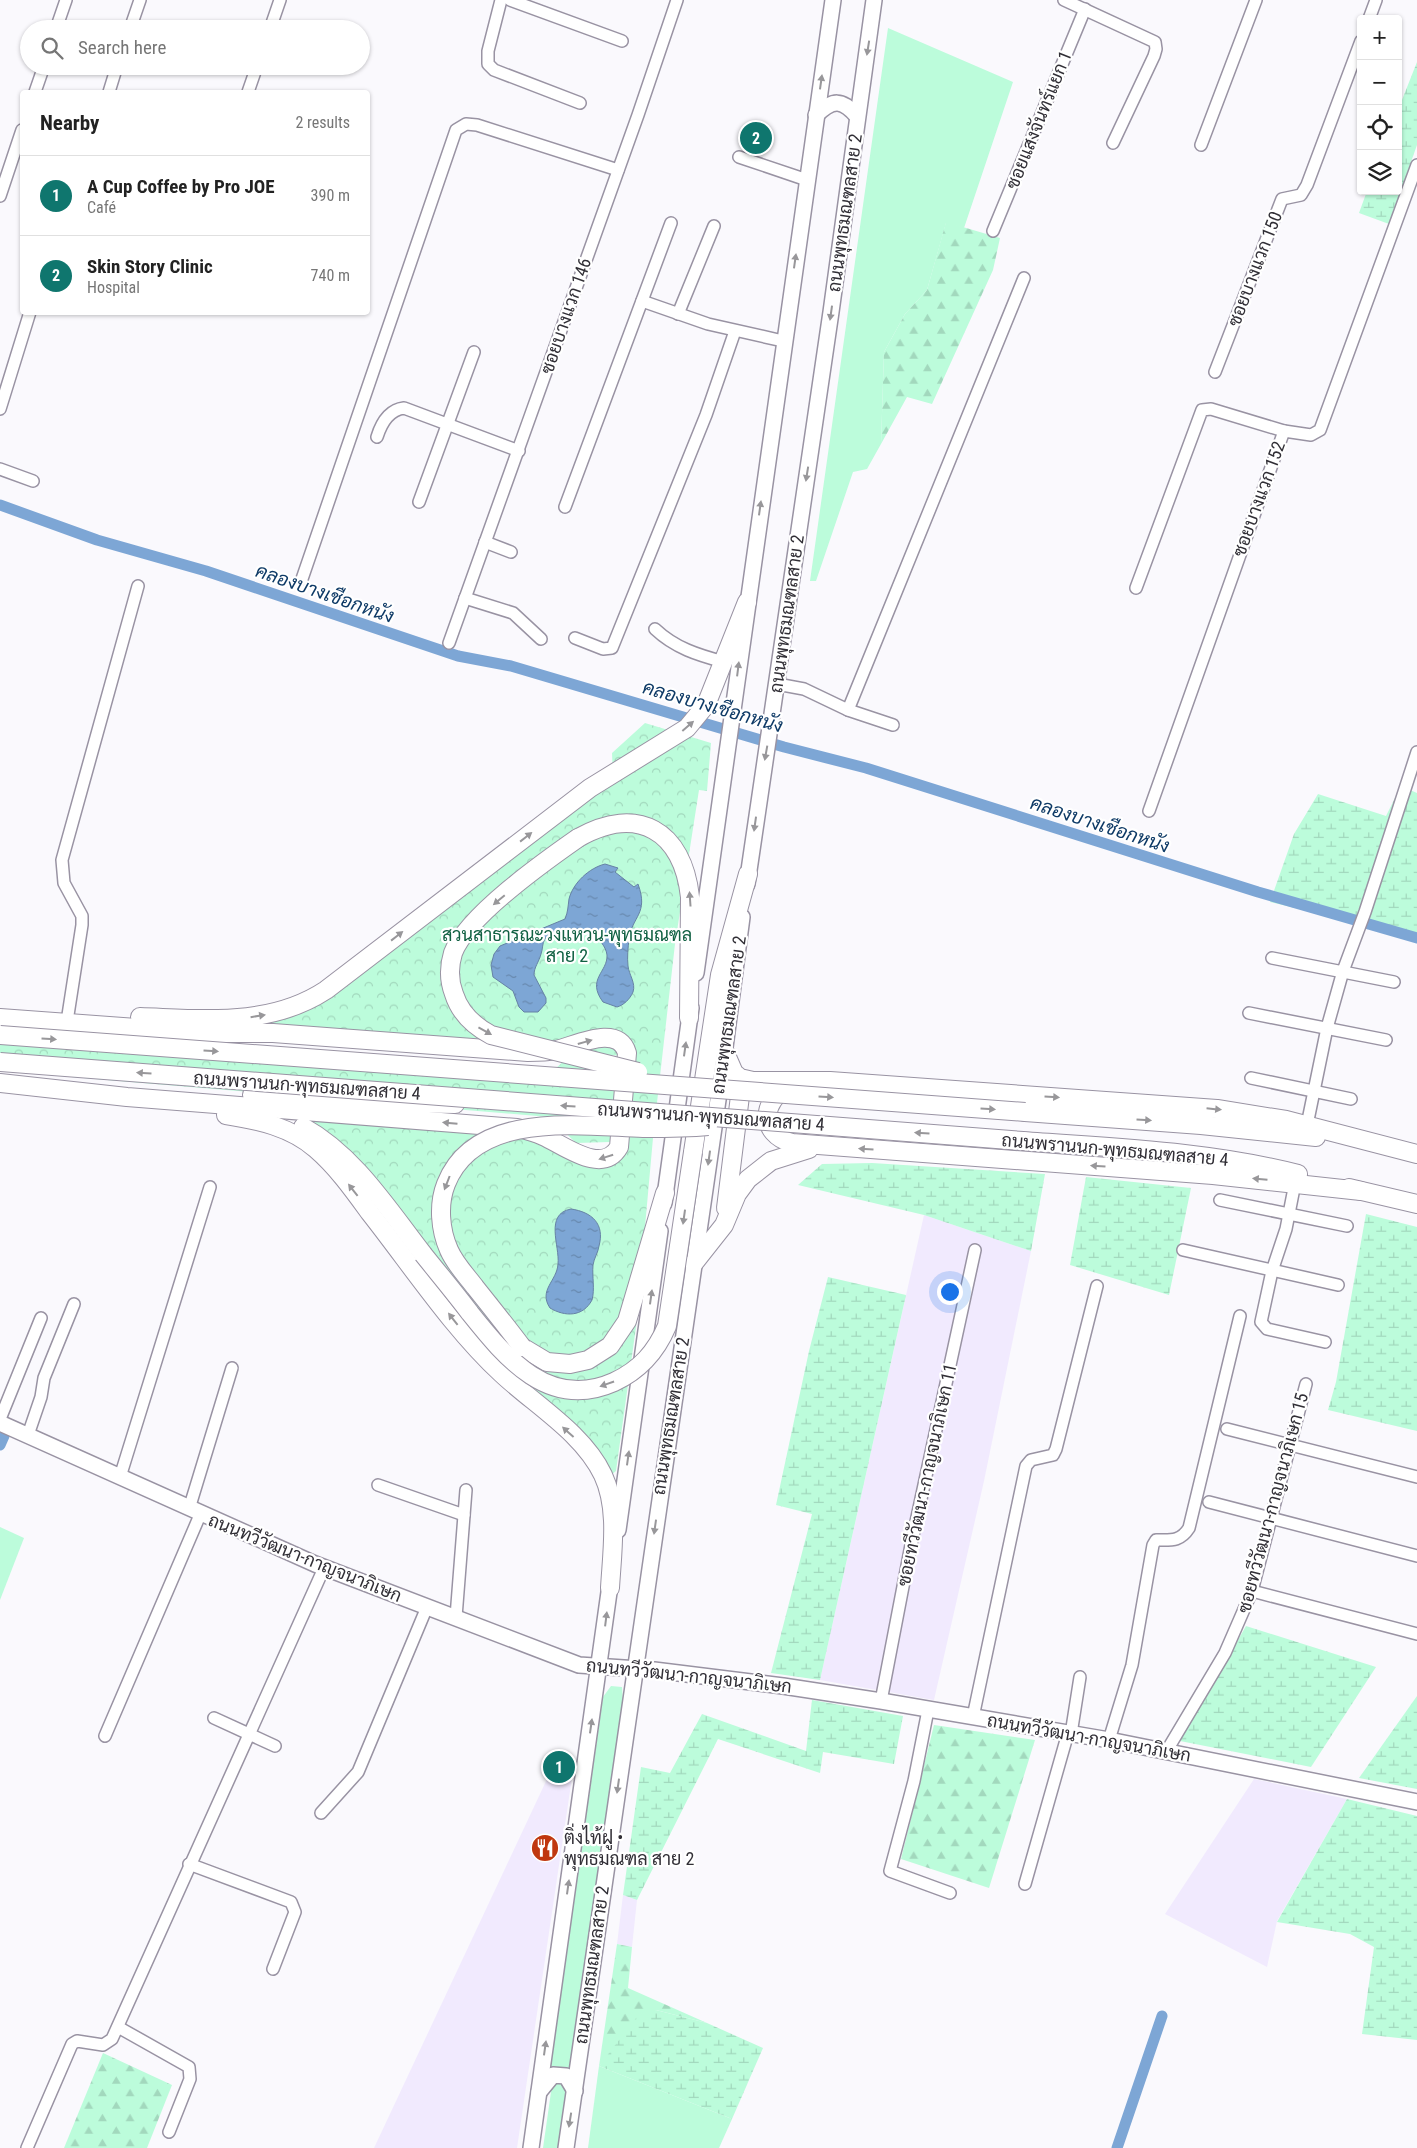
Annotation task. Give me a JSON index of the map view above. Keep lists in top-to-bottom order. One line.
{"streets":{"main road":["ถนนพุทธมณฑลสาย 2","ถนนพรานนก-พุทธมณฑลสาย 4","ถนนทวีวัฒนา-กาญจนาภิเษก"],"street":["ซอยแสงจันทร์แยก 1","ซอยบางแวก 150","ซอยบางแวก 146","ซอยบางแวก 152","ซอยทวีวัฒนา-กาญจนาภิเษก 11","ซอยทวีวัฒนา-กาญจนาภิเษก 15"]},"crossings":[["ถนนพุทธมณฑลสาย 2","ถนนทวีวัฒนา-กาญจนาภิเษก"],["ซอยทวีวัฒนา-กาญจนาภิเษก 11","ถนนทวีวัฒนา-กาญจนาภิเษก"],["ซอยทวีวัฒนา-กาญจนาภิเษก 15","ถนนทวีวัฒนา-กาญจนาภิเษก"]],"water":["คลองบางเชือกหนัง"],"parks":["สวนสาธารณะวงแหวน-พุทธมณฑล สาย 2"],"places":{"restaurant":["ติ่งไท้ฝู • พุทธมณฑล สาย 2"]},"page":{"map_buttons":["+","−"],"search":"Search here","heading":["Nearby","2 results"],"pins":["2","1"],"list":[{"mark":"1","name":"A Cup Coffee by Pro JOE","note":"Café","value":"390 m"},{"mark":"2","name":"Skin Story Clinic","note":"Hospital","value":"740 m"}]}}
